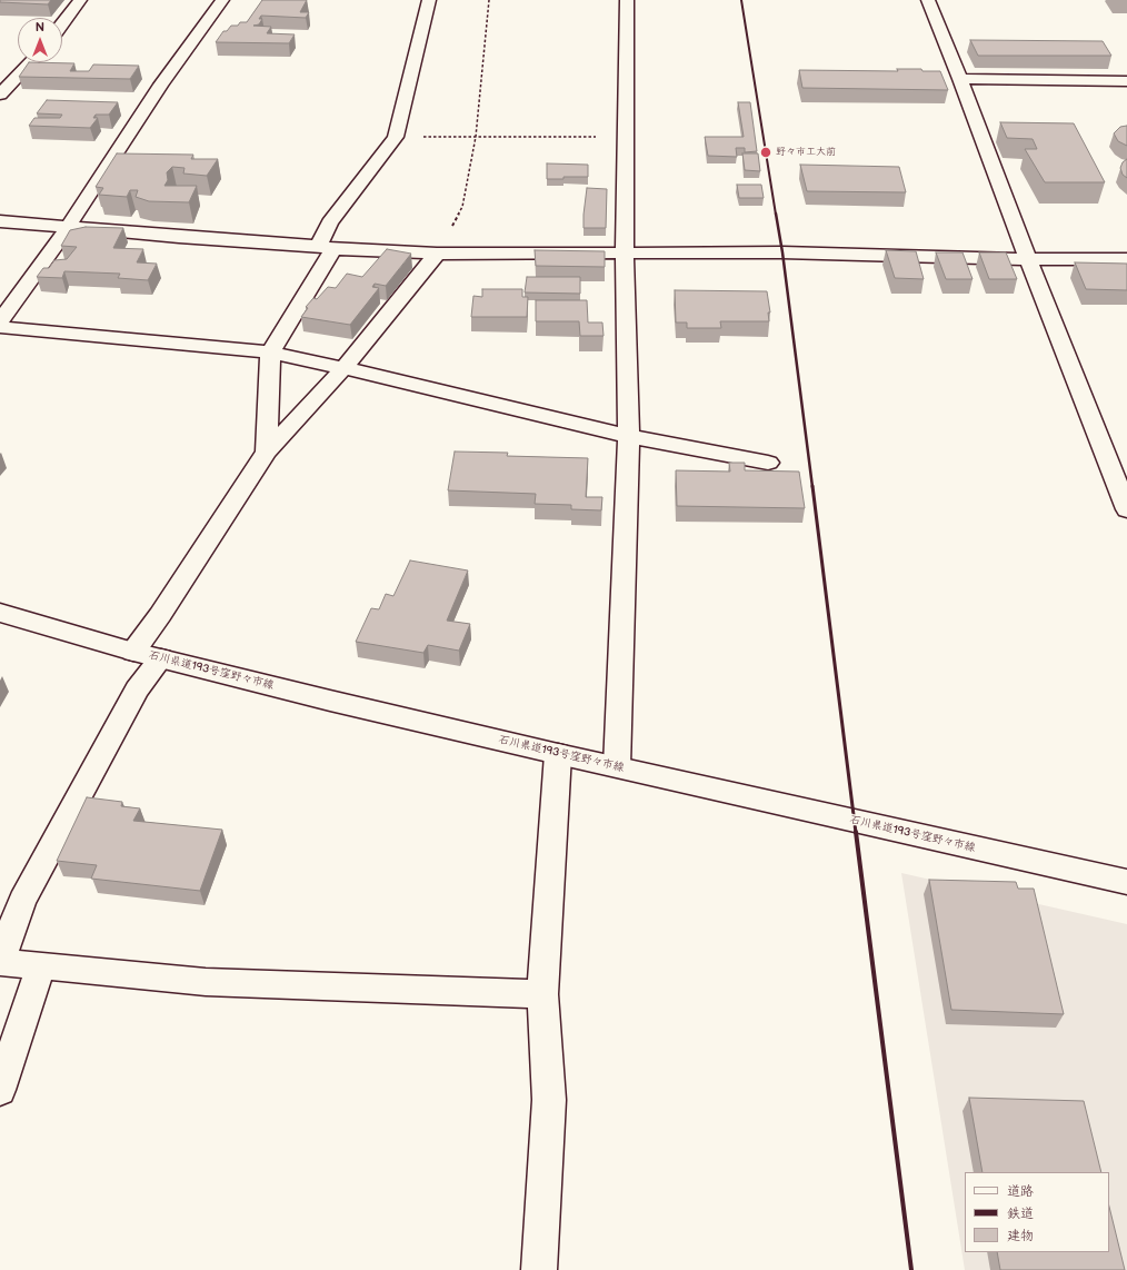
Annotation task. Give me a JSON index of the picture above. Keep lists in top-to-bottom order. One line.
{"streets":{"street":["石川県道193号窪野々市線"]},"places":["野々市工大前"],"legend":["道路","鉄道","建物"],"north":"top"}
